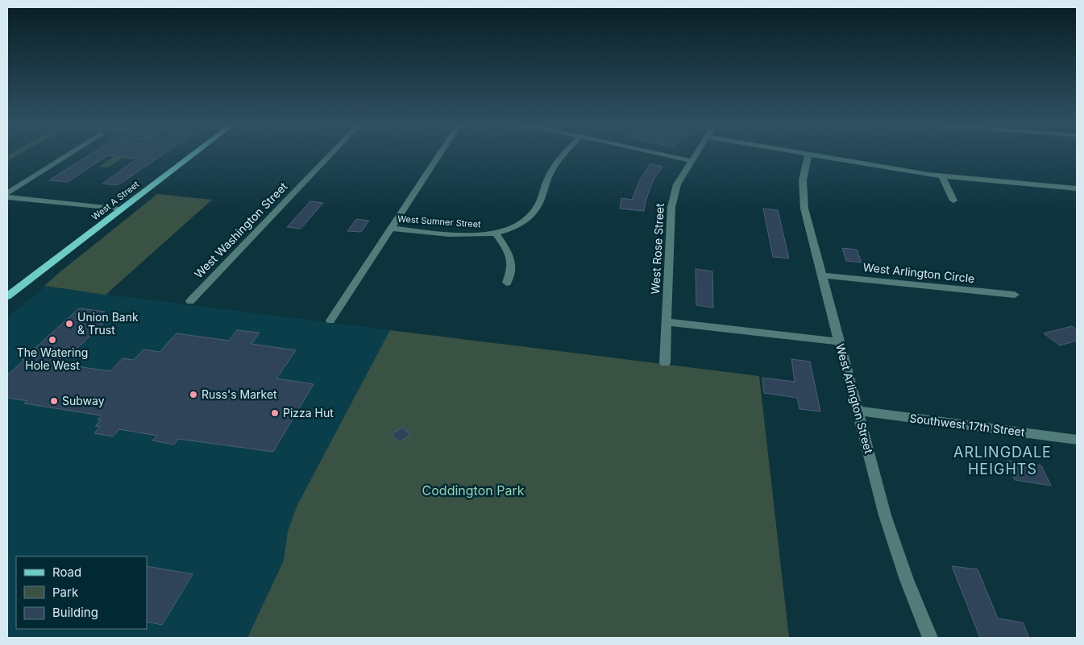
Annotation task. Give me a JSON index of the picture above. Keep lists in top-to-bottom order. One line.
{"streets":{"main road":["West A Street"],"street":["West Sumner Street","West Washington Street","West Rose Street","West Arlington Circle","West Arlington Street","Southwest 17th Street"]},"crossings":[["West Arlington Circle","West Arlington Street"],["West Arlington Street","Southwest 17th Street"]],"districts":["ARLINGDALE HEIGHTS"],"parks":["Coddington Park"],"places":["Union Bank & Trust","The Watering Hole West","Russ's Market","Subway","Pizza Hut"],"legend":["Road","Park","Building"]}
